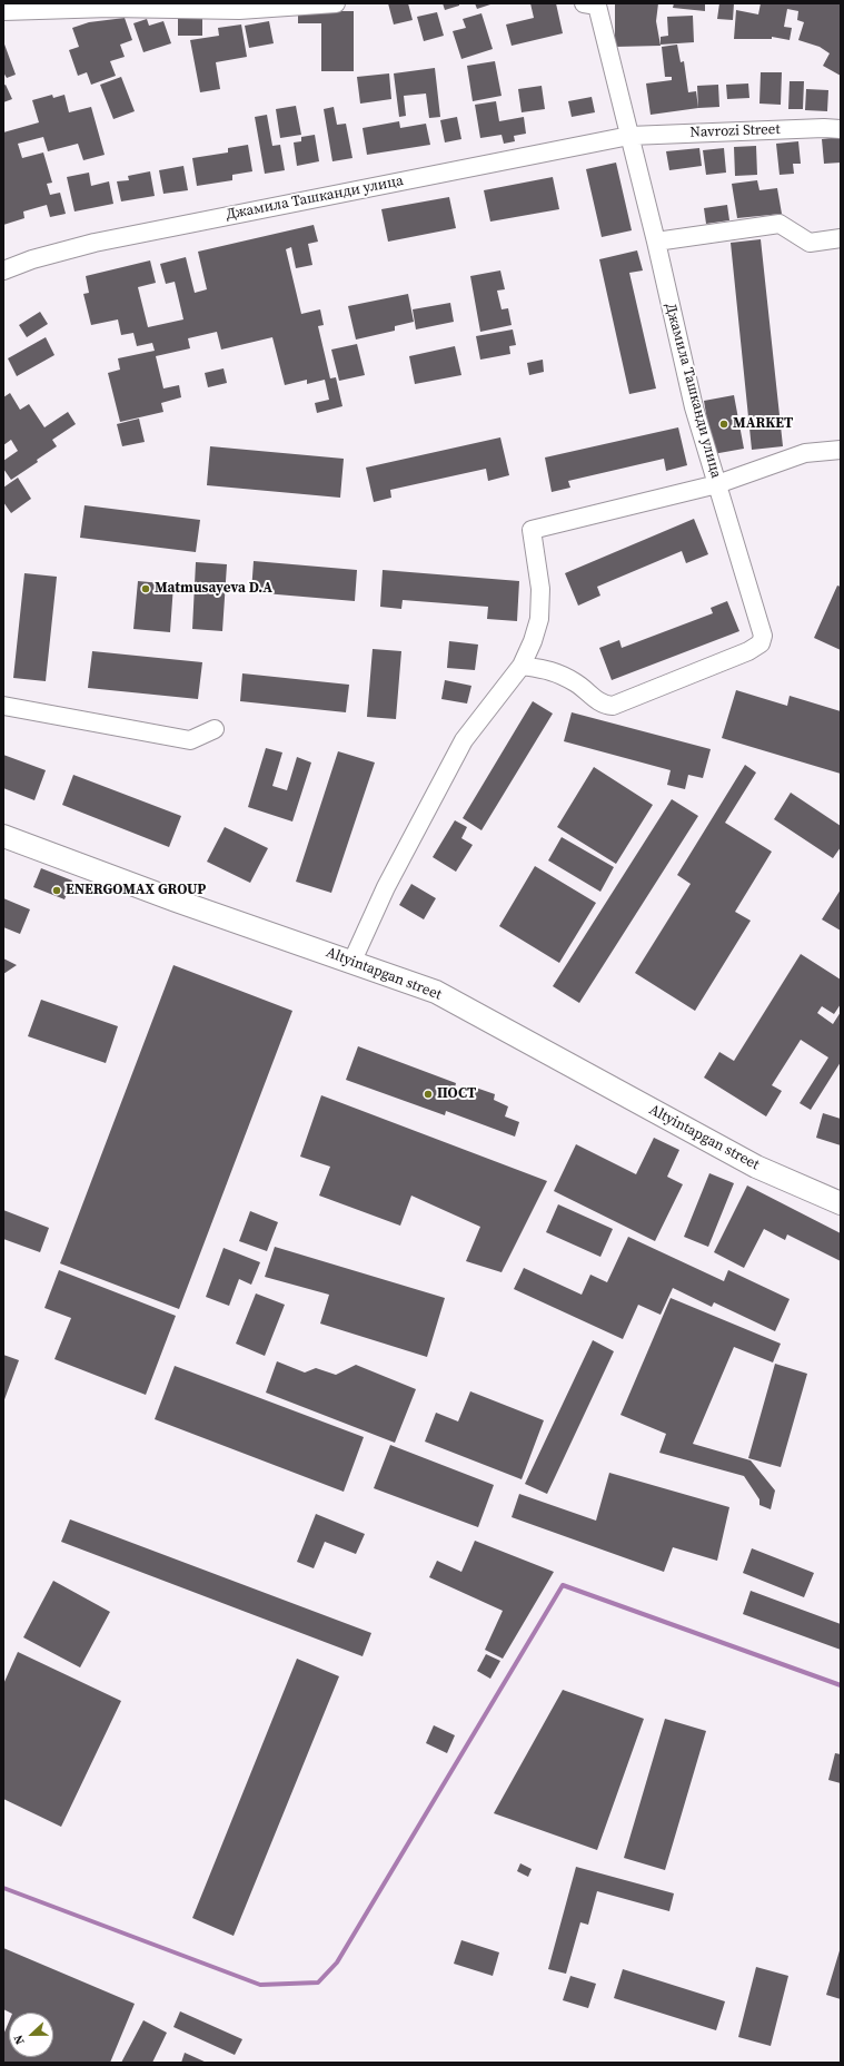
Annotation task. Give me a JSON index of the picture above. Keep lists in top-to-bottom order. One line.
{"streets":{"street":["Navrozi Street","Джамила Ташканди улица","Altyintapgan street"]},"crossings":[["Navrozi Street","Джамила Ташканди улица"]],"places":["MARKET","Matmusayeva D.A","ENERGOMAX GROUP","ПОСТ"],"north":"left"}
